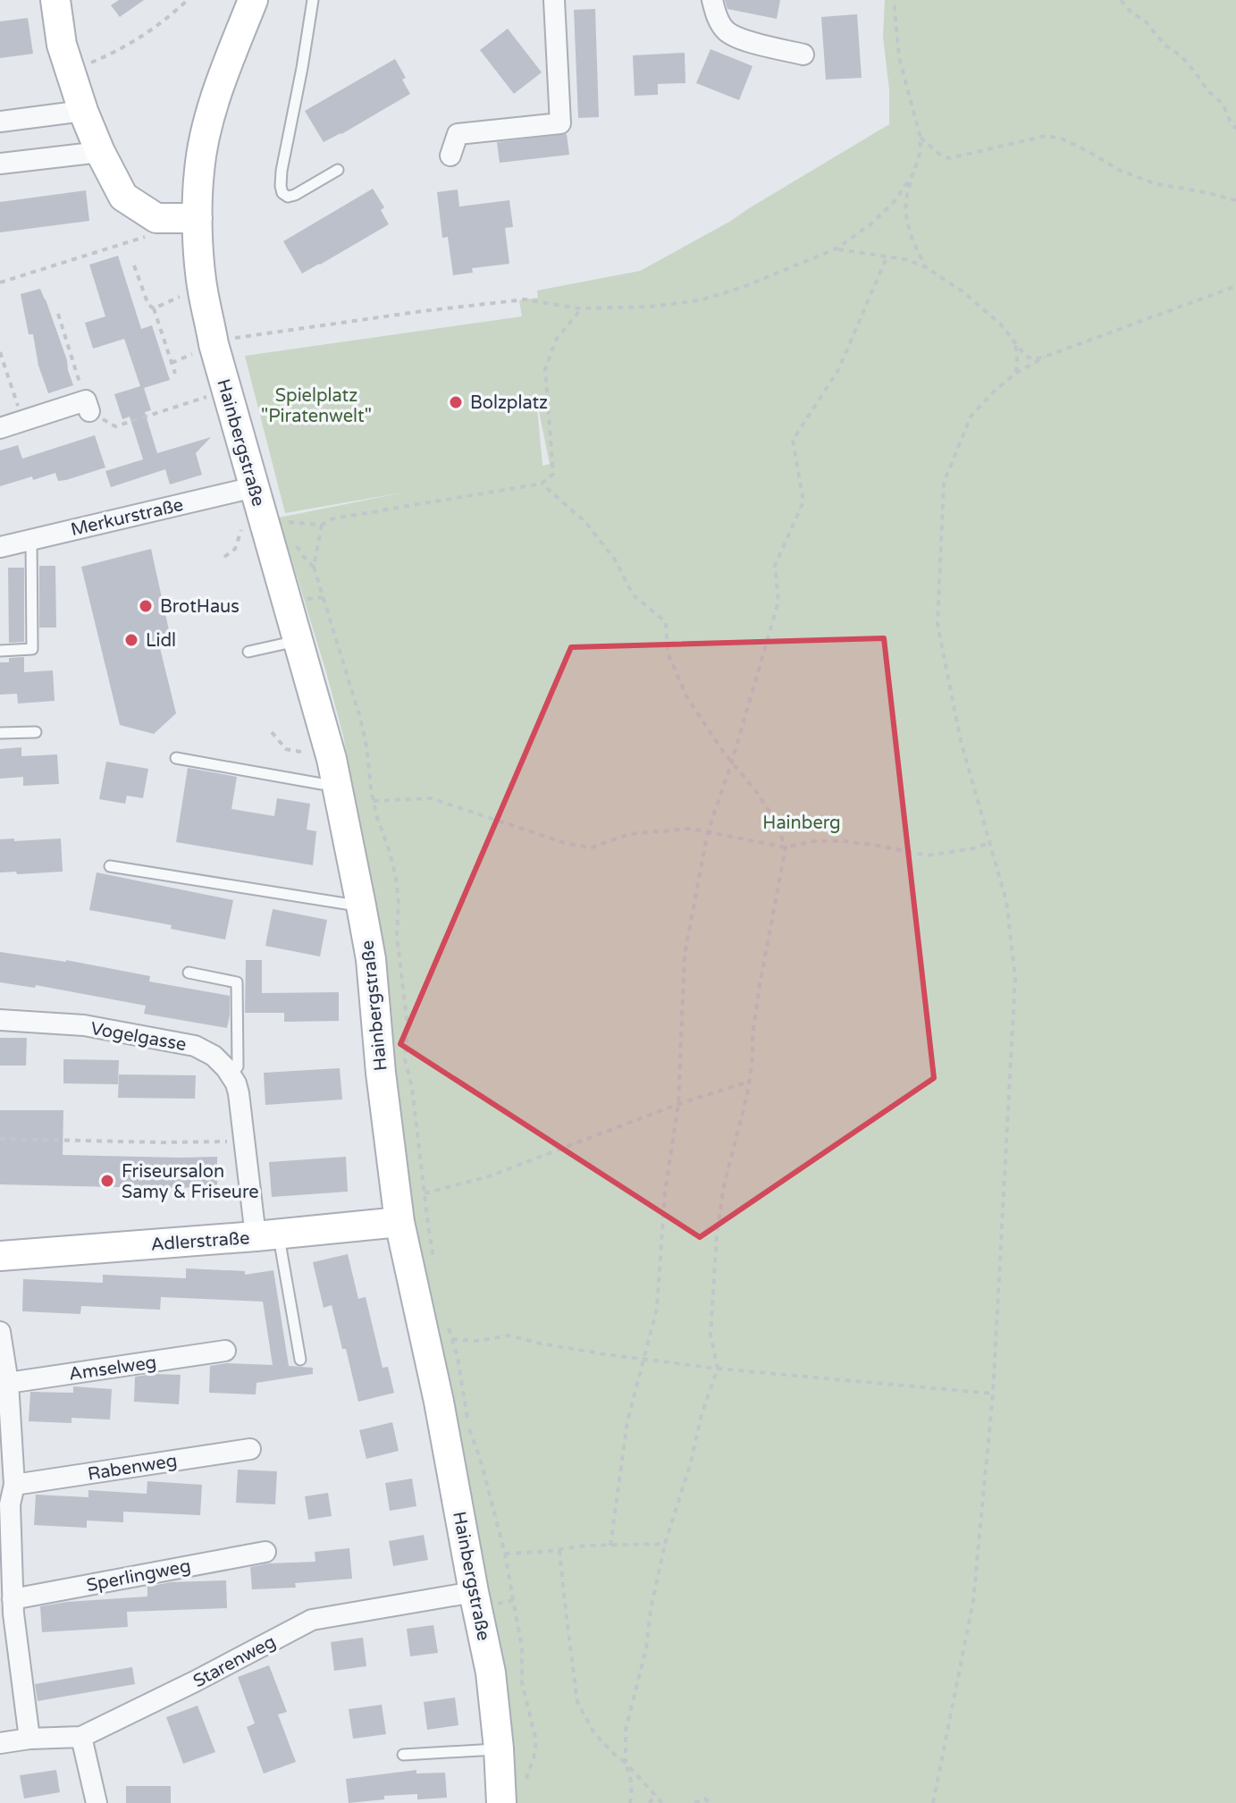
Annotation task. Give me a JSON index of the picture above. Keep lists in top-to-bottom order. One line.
{"streets":{"street":["Hainbergstraße","Merkurstraße","Vogelgasse","Adlerstraße","Amselweg","Rabenweg","Sperlingweg","Starenweg"]},"crossings":[["Hainbergstraße","Merkurstraße"],["Hainbergstraße","Adlerstraße"],["Hainbergstraße","Starenweg"]],"parks":["Spielplatz \"Piratenwelt\"","Hainberg"],"places":["Bolzplatz","BrotHaus","Lidl","Friseursalon Samy & Friseure"]}
